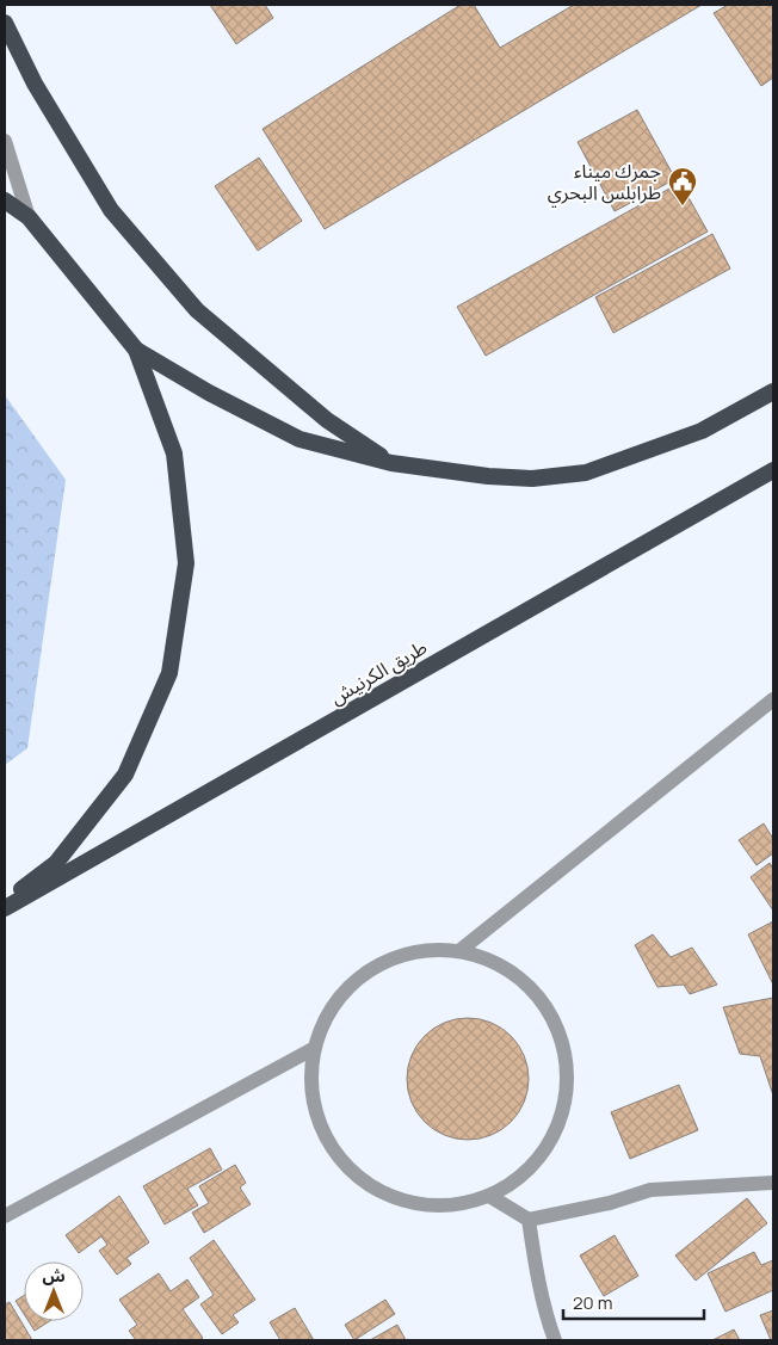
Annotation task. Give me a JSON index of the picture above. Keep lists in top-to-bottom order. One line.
{"streets":{"highway":["طريق الكرنيش"]},"places":{"public building":["جمرك ميناء طرابلس البحري"]},"scale_bar":"20 m","north":"top"}
